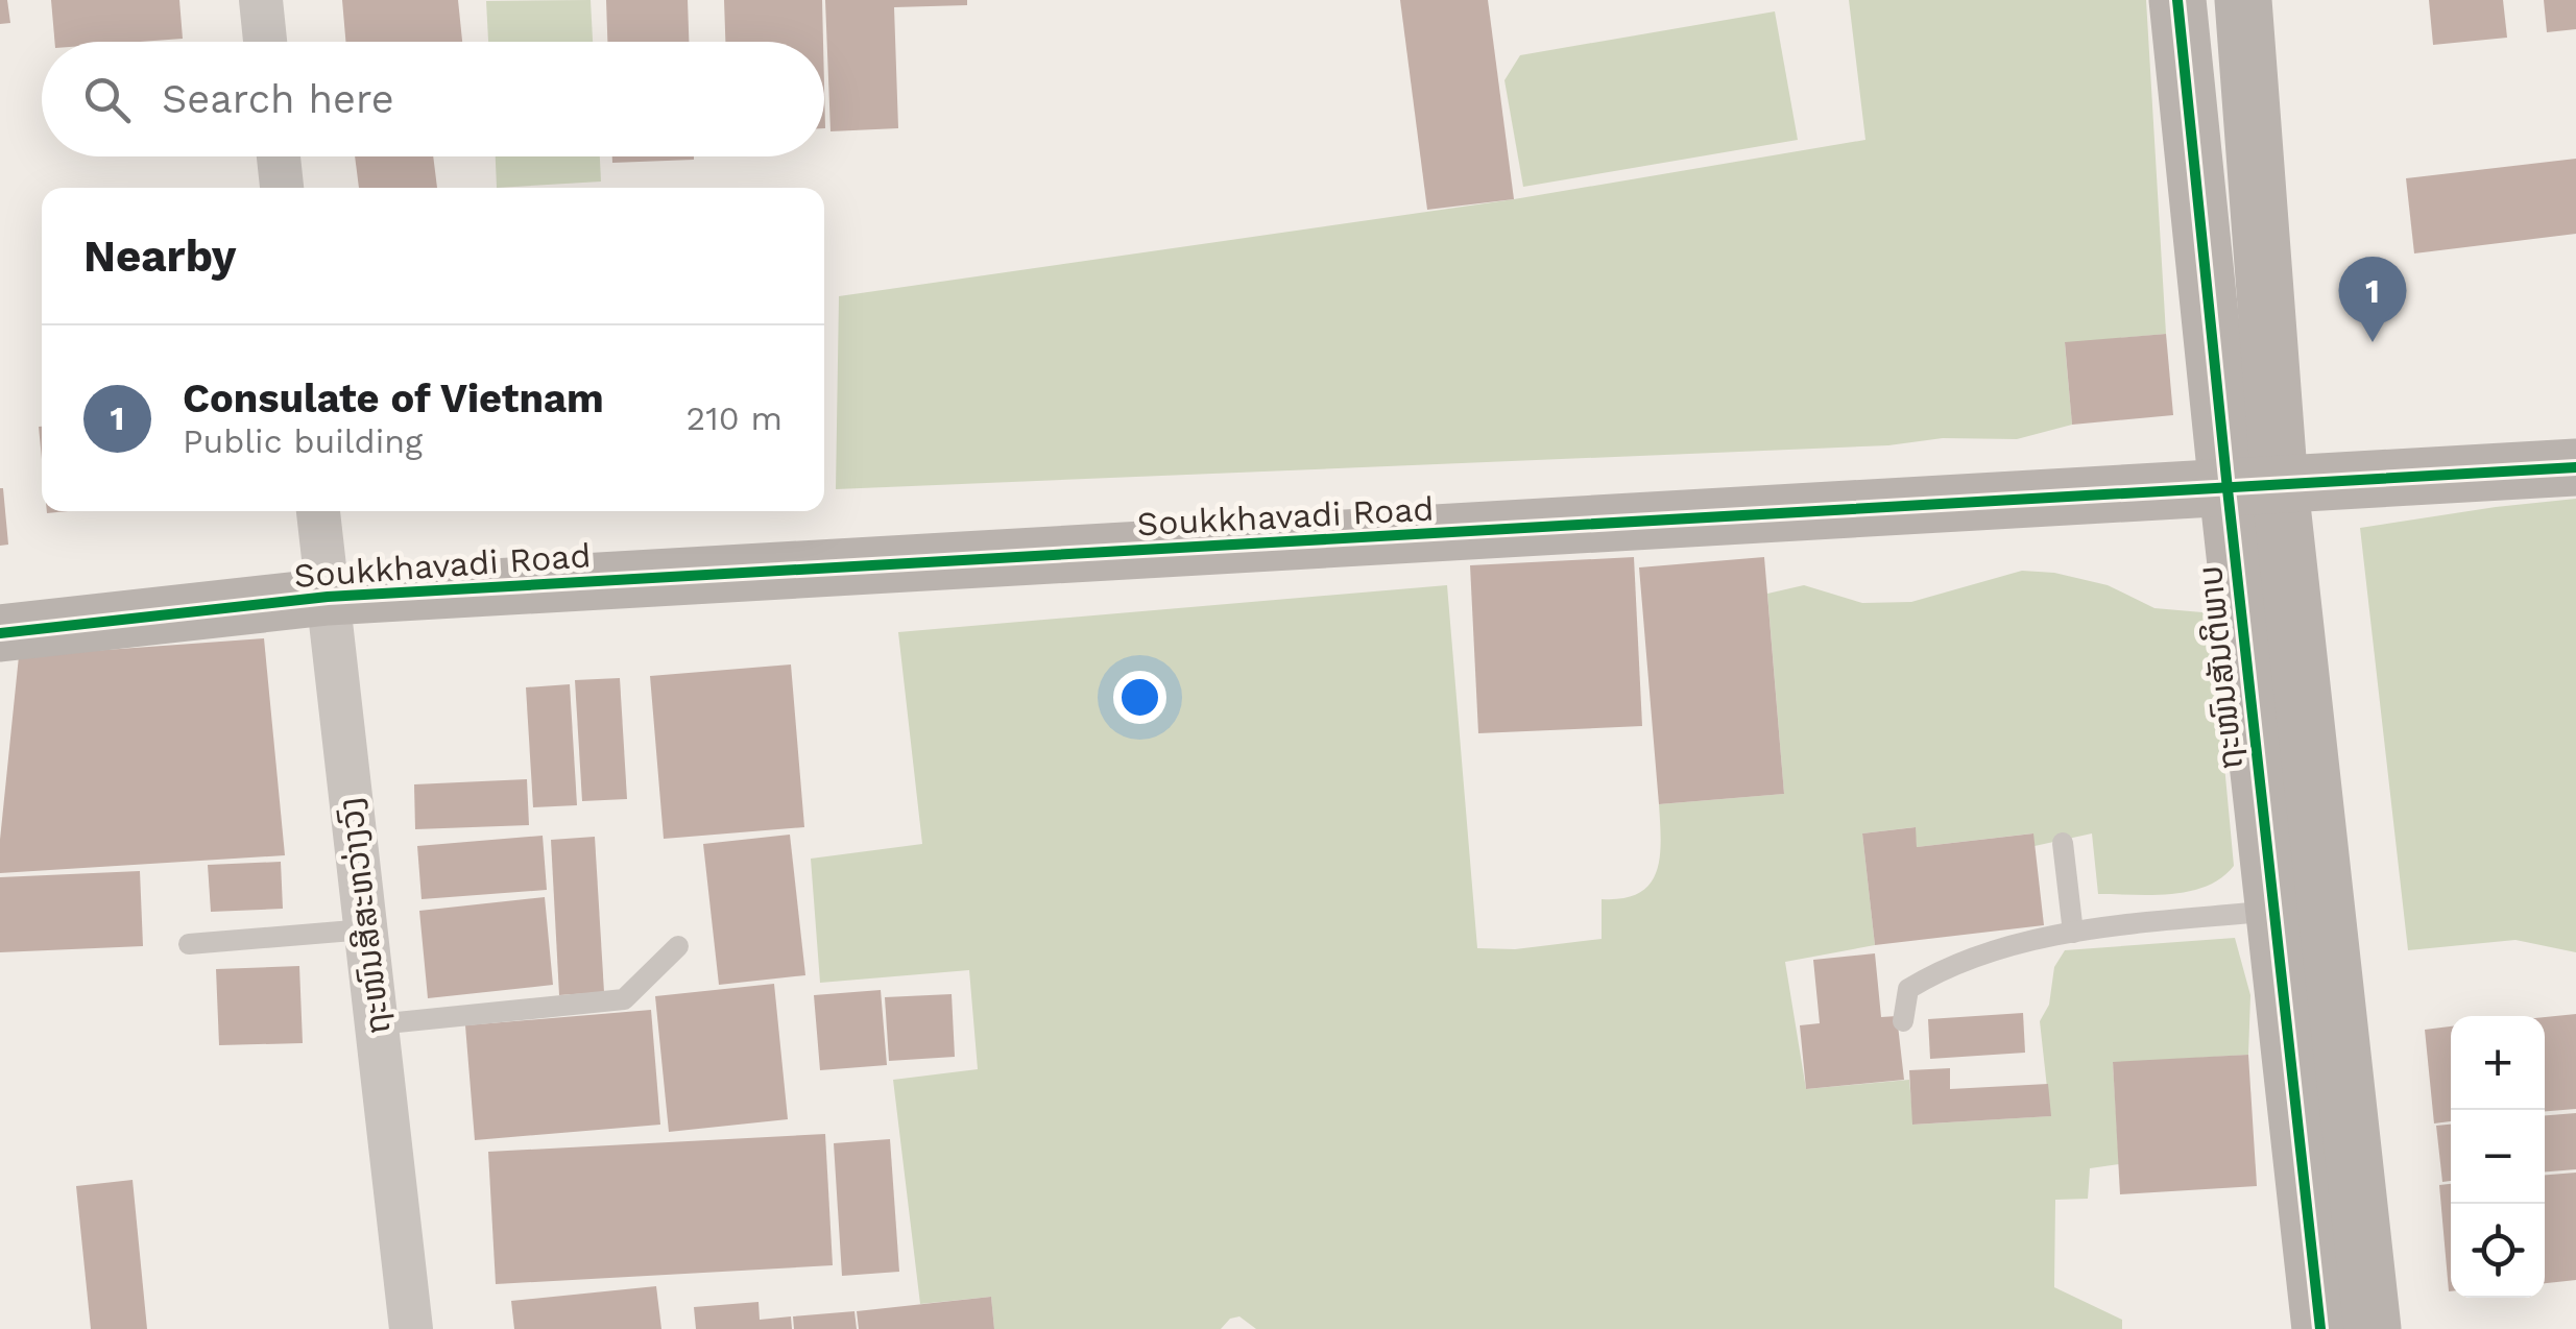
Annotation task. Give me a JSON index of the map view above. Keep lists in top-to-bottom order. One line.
{"streets":{"street":["Soukkhavadi Road","ຖະໜົນສັນຕິພາບ","ຖະໜົນສີສະຫວ່າງວົງ"]},"crossings":[["Soukkhavadi Road","ຖະໜົນສັນຕິພາບ"],["Soukkhavadi Road","ຖະໜົນສີສະຫວ່າງວົງ"]],"page":{"search":"Search here","heading":"Nearby","pins":"1","list":[{"mark":"1","name":"Consulate of Vietnam","note":"Public building","value":"210 m"}],"map_buttons":["+","−"]}}
